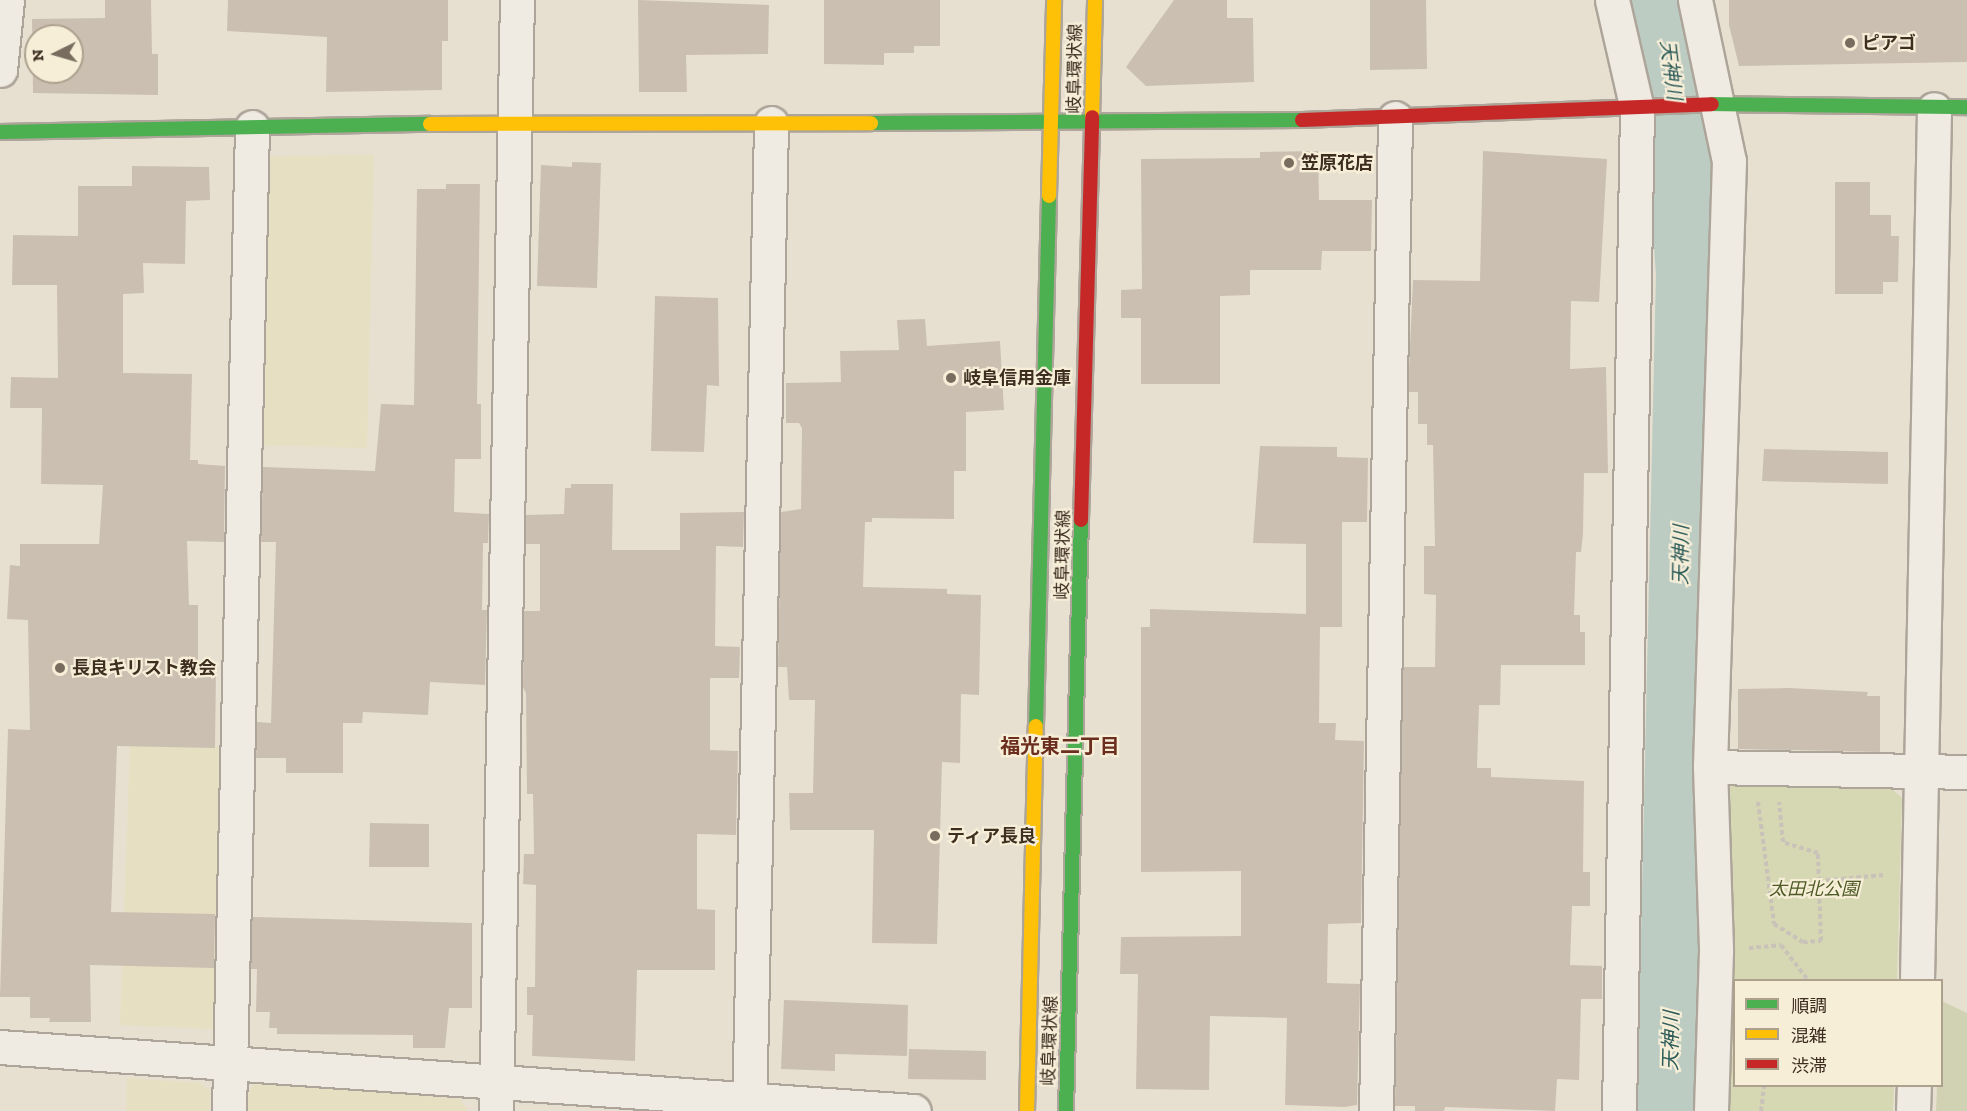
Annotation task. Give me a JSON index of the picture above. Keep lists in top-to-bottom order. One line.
{"streets":{"main road":["岐阜環状線"]},"districts":["福光東二丁目"],"water":["天神川"],"parks":["太田北公園"],"places":["ピアゴ","笠原花店","岐阜信用金庫","長良キリスト教会","ティア長良"],"legend":["順調","混雑","渋滞"],"north":"left"}
